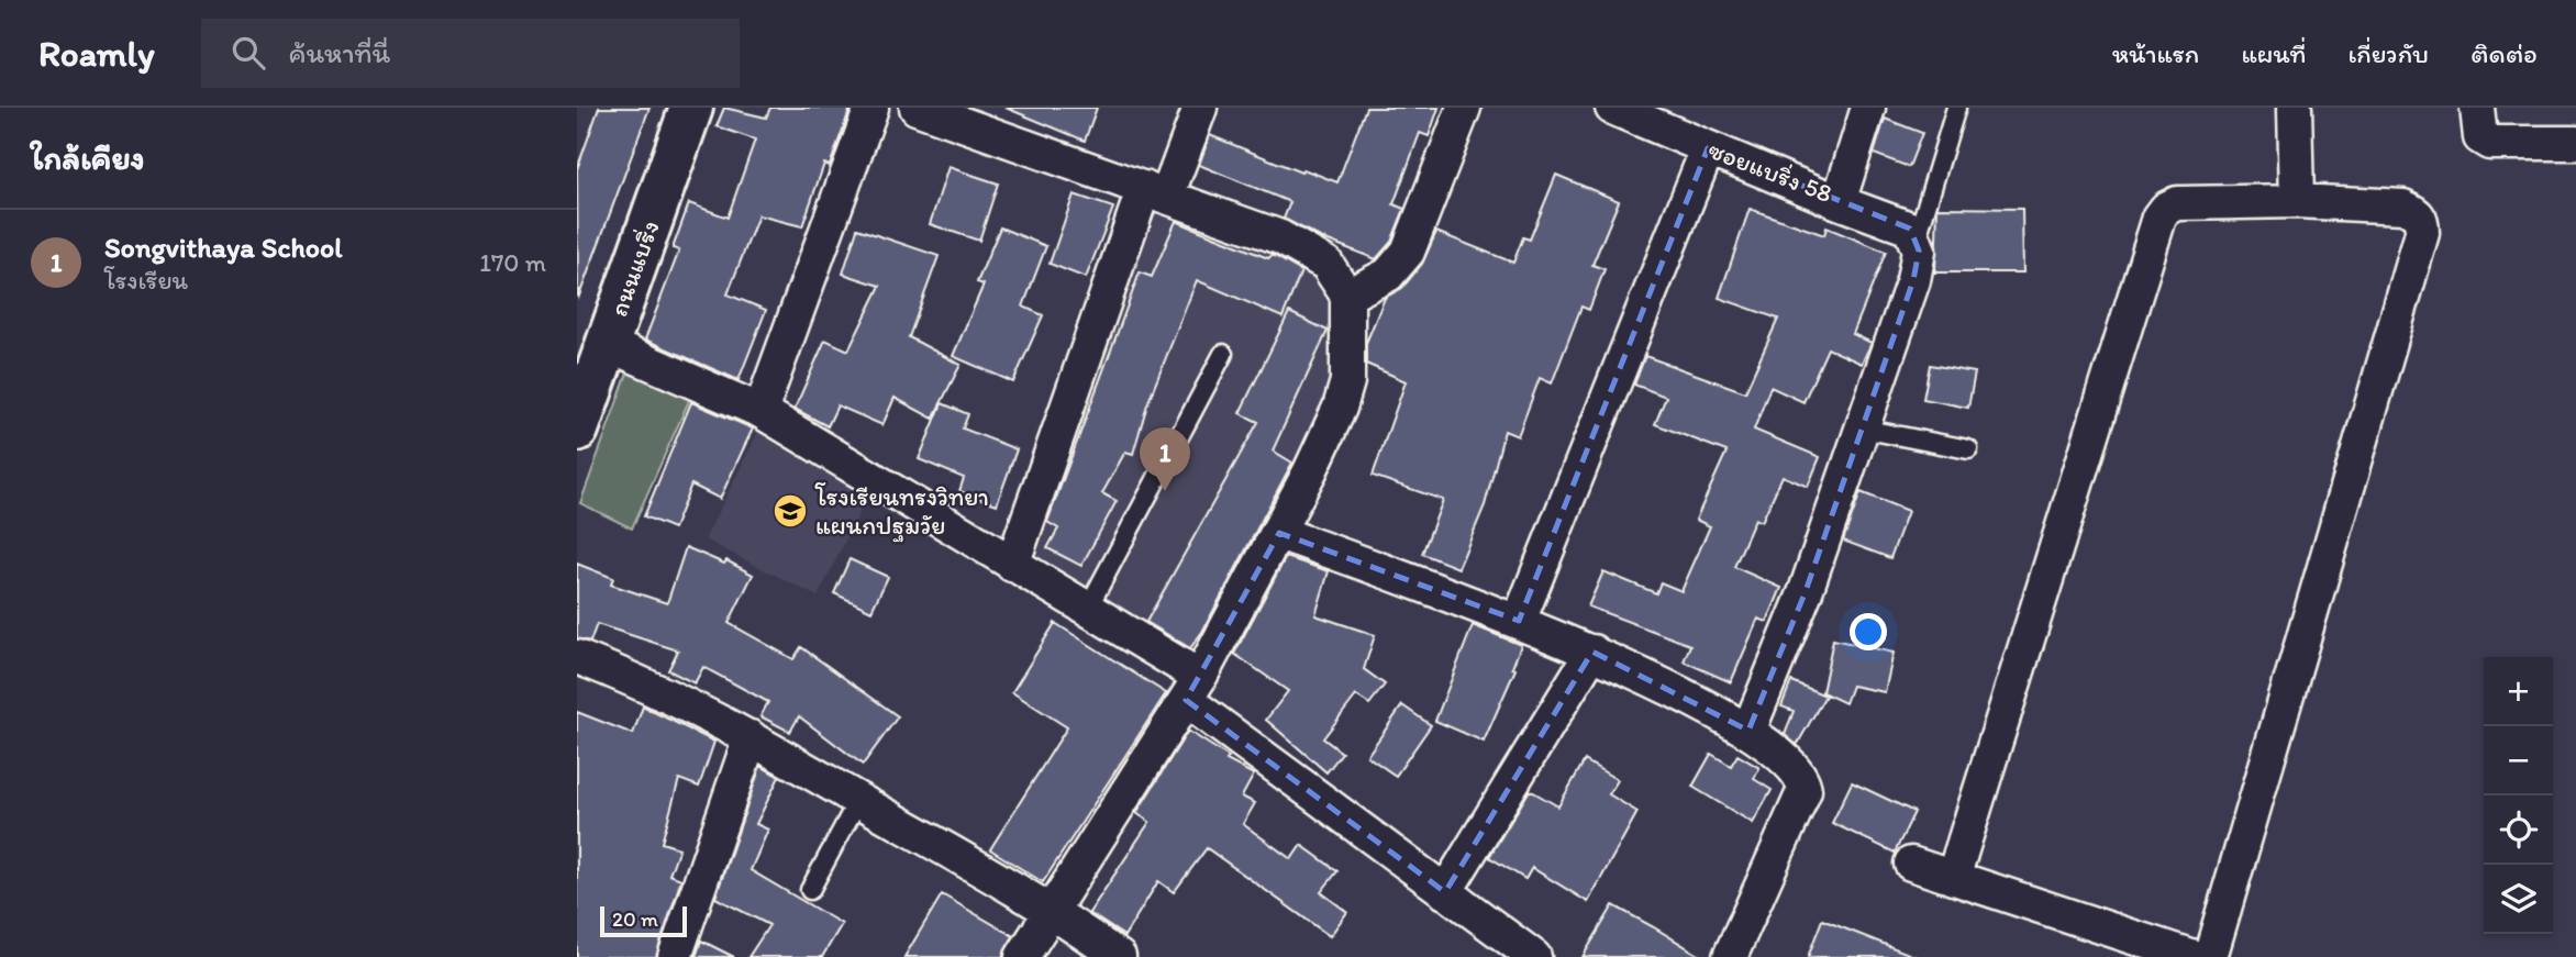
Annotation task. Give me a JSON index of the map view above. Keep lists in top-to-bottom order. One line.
{"streets":{"main road":["ถนนแบริ่ง"],"street":["ซอยแบริ่ง 58"]},"places":{"school or university":["โรงเรียนทรงวิทยา แผนกปฐมวัย"]},"scale_bar":"20 m","page":{"header":"Roamly","search":"ค้นหาที่นี่","nav":["หน้าแรก","แผนที่","เกี่ยวกับ","ติดต่อ"],"heading":"ใกล้เคียง","list":[{"mark":"1","name":"Songvithaya School","note":"โรงเรียน","value":"170 m"}],"pins":"1","map_buttons":["+","−"],"scale":"20 m"}}
